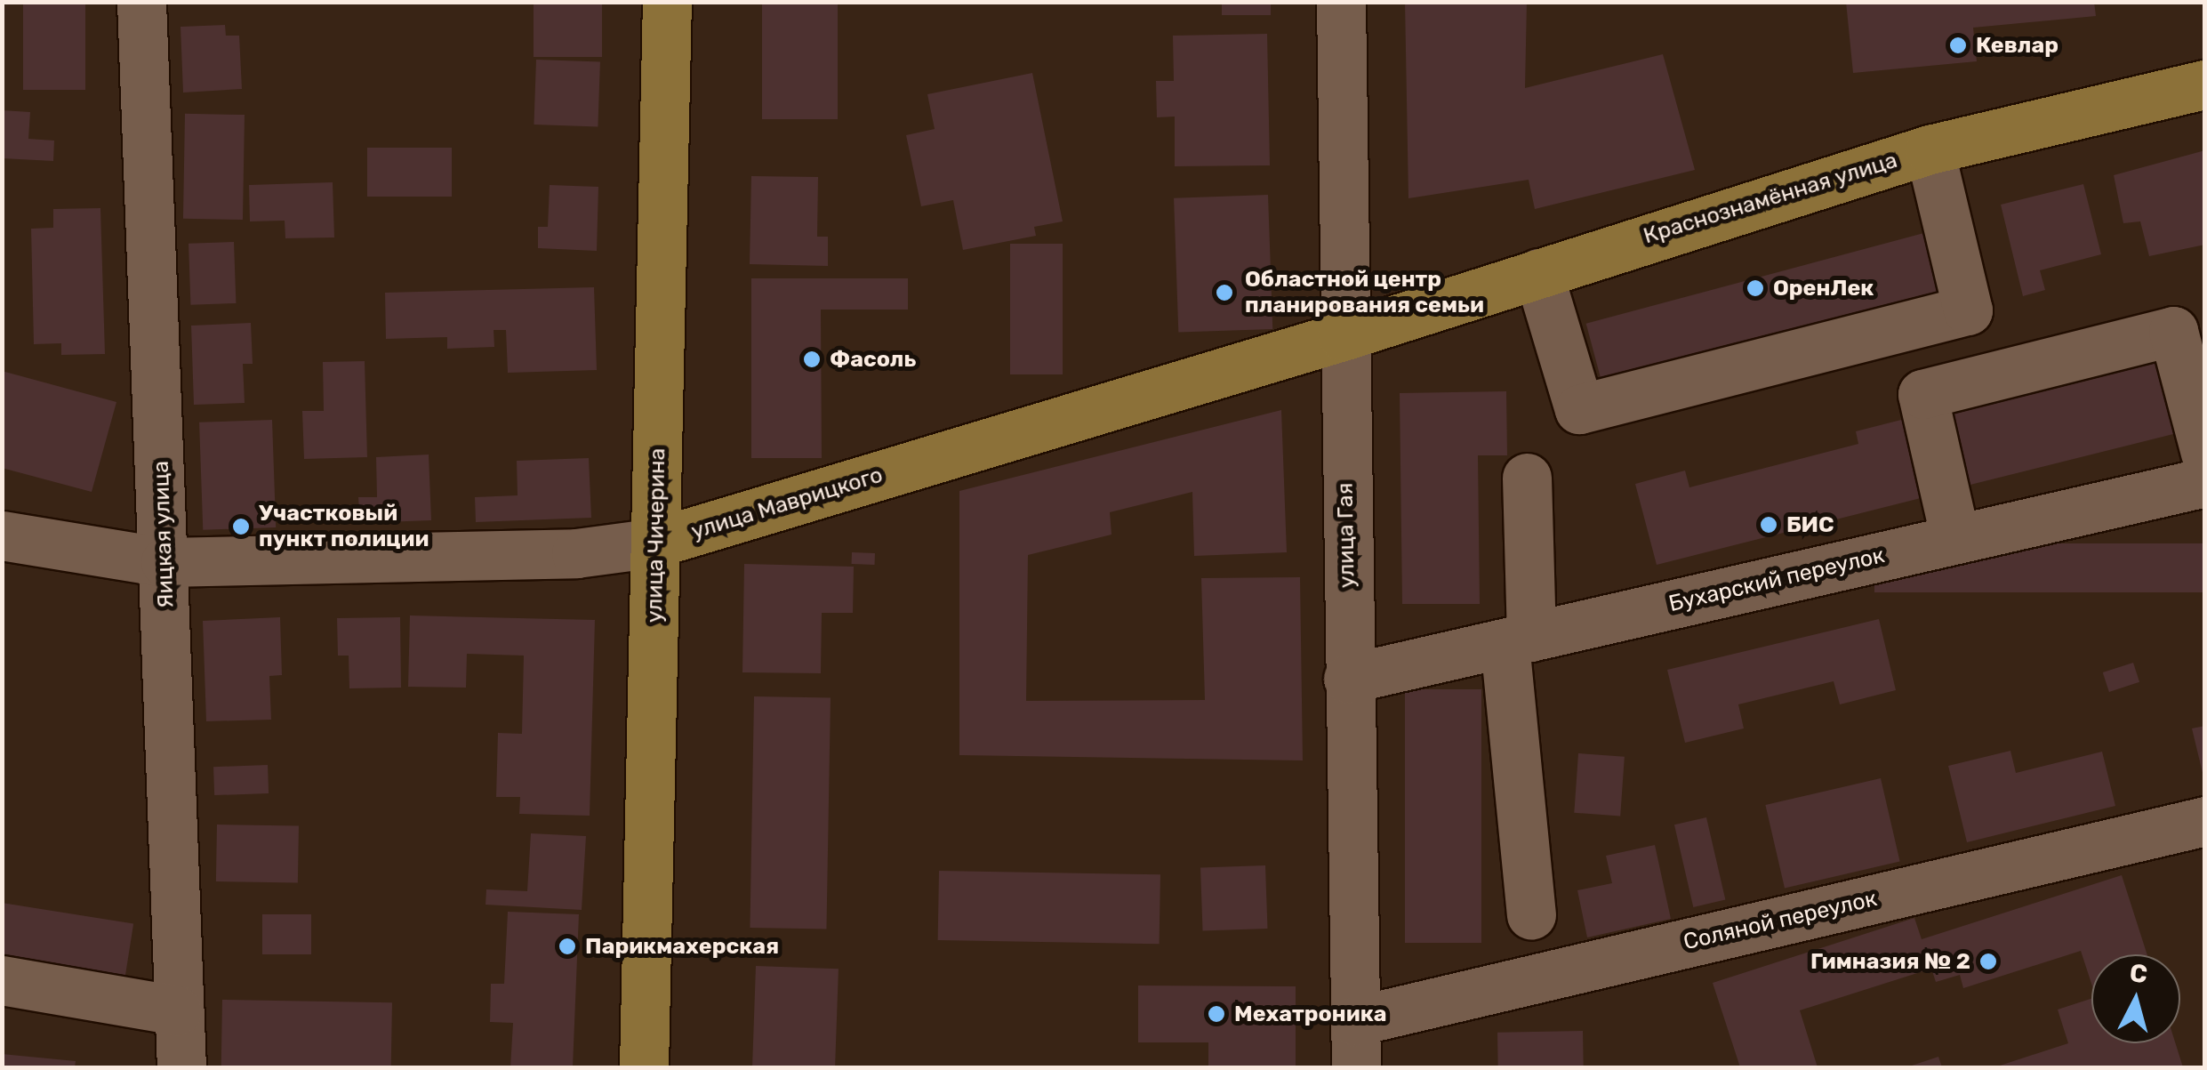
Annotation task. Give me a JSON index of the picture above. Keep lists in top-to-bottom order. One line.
{"streets":{"main road":["Краснознамённая улица","улица Маврицкого","улица Чичерина"],"street":["Яицкая улица","улица Гая","Бухарский переулок","Соляной переулок"]},"crossings":[["Краснознамённая улица","улица Маврицкого"],["Краснознамённая улица","улица Гая"],["улица Маврицкого","Яицкая улица"],["улица Маврицкого","улица Чичерина"],["улица Маврицкого","улица Гая"],["улица Гая","Бухарский переулок"],["улица Гая","Соляной переулок"]],"places":["Кевлар","ОренЛек","Областной центр планирования семьи","Фасоль","БИС","Участковый пункт полиции","Парикмахерская","Гимназия № 2","Мехатроника"],"north":"top"}
